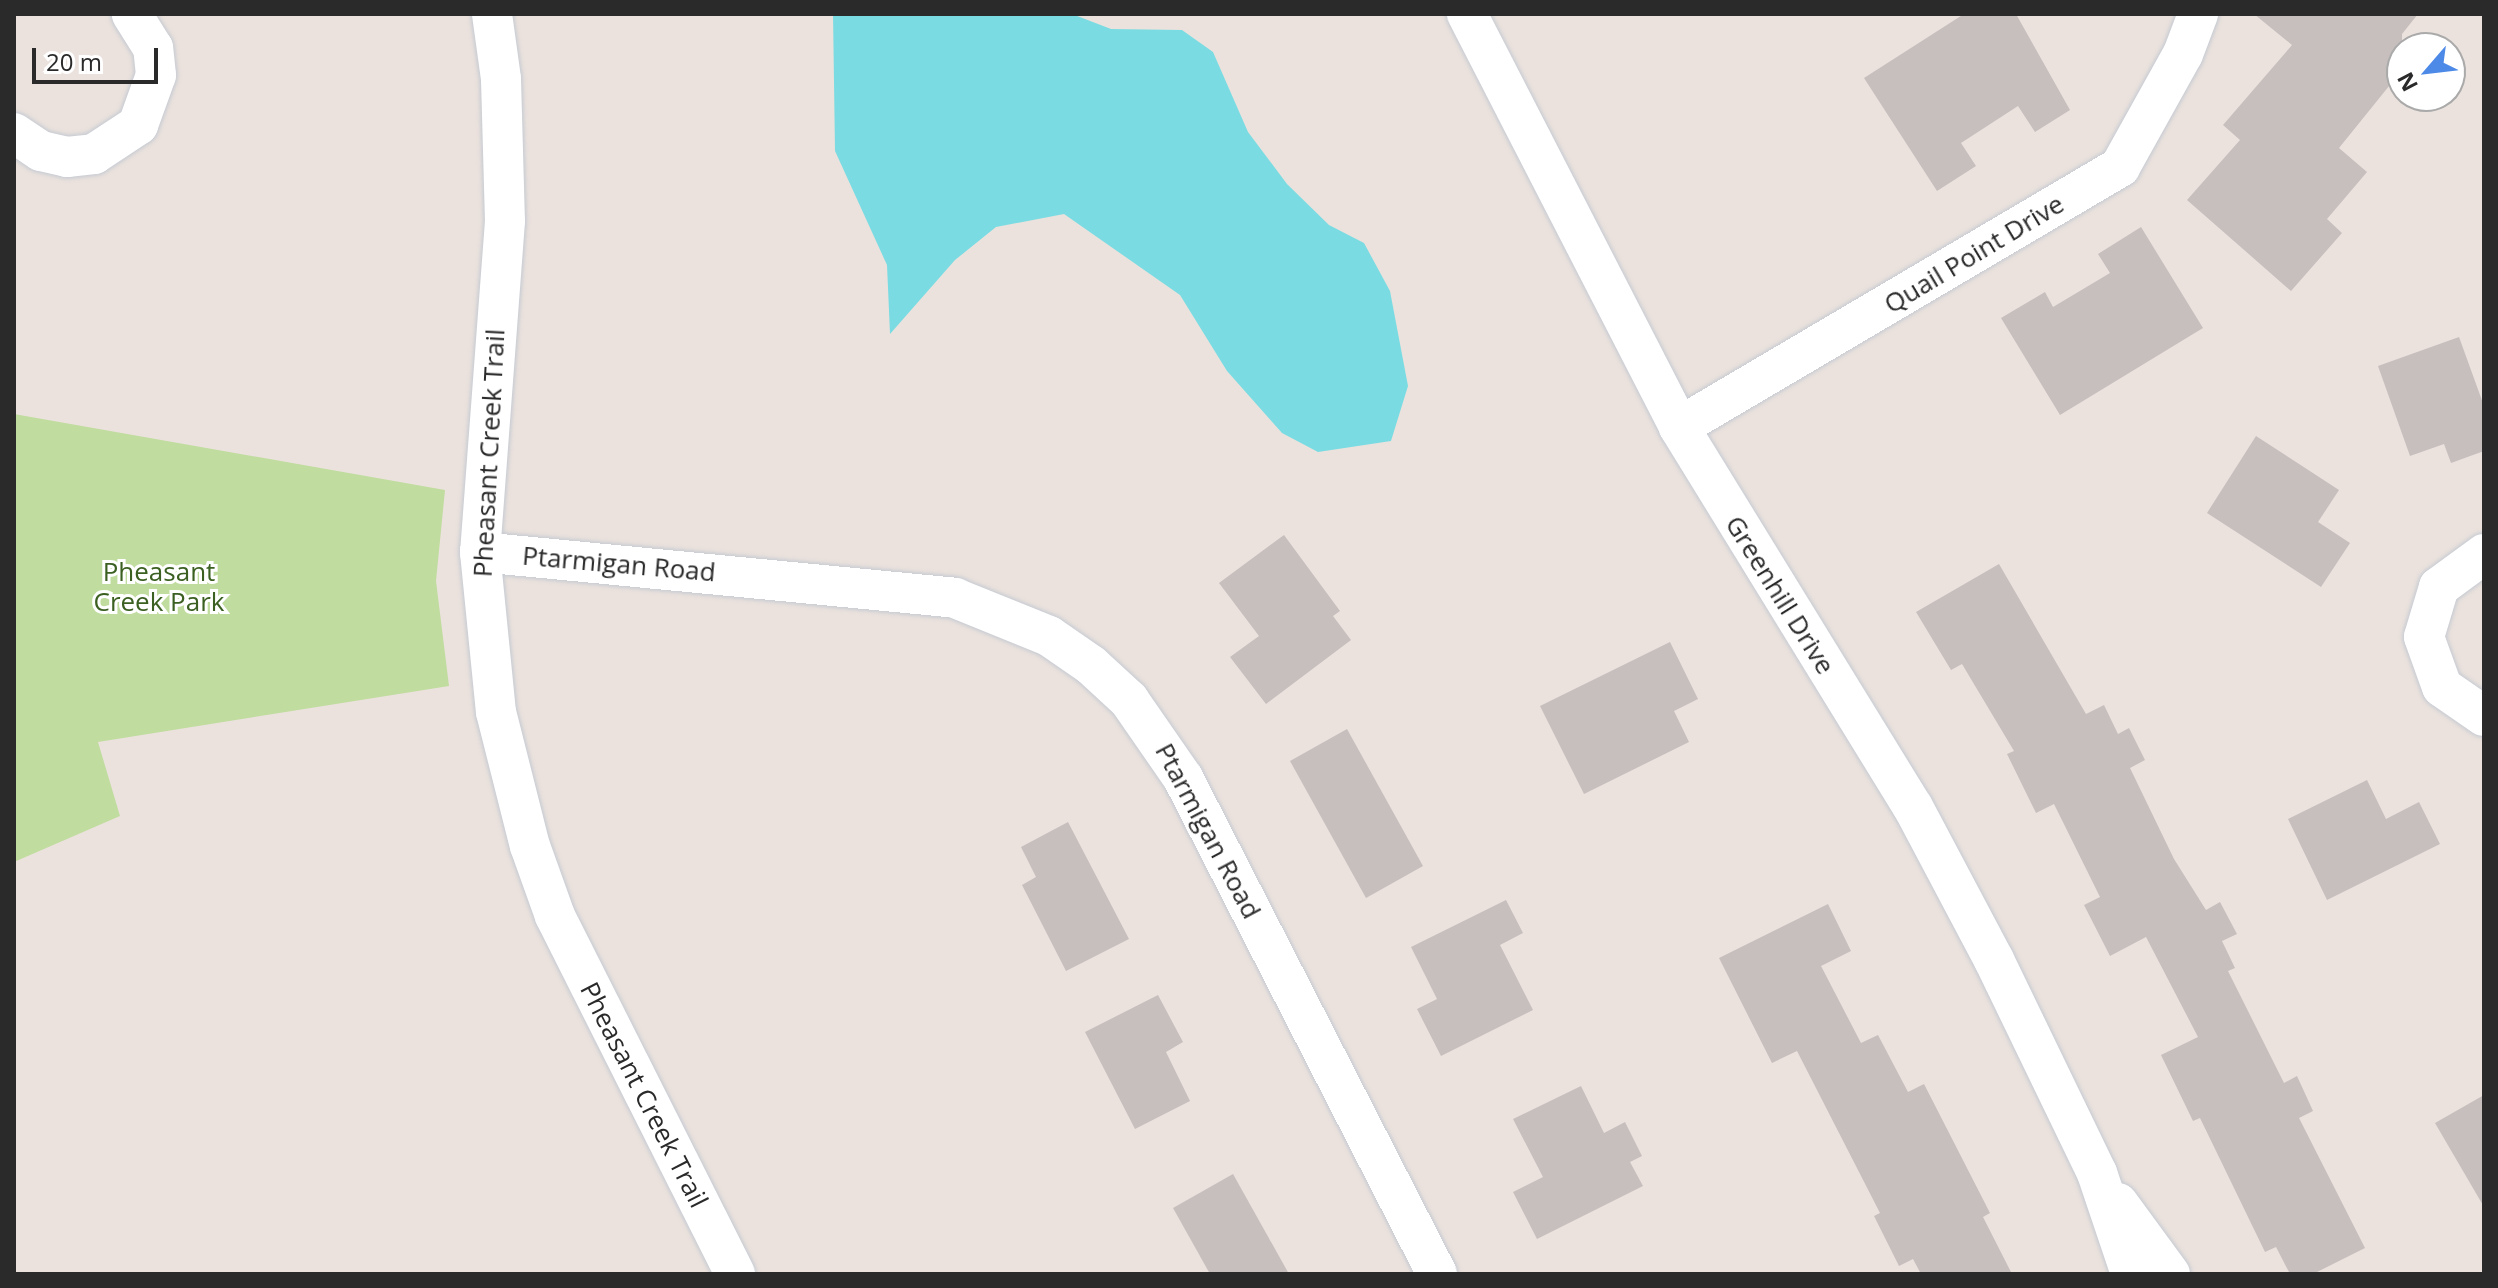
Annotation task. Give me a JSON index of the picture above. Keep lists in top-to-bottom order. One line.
{"streets":{"street":["Quail Point Drive","Pheasant Creek Trail","Ptarmigan Road","Greenhill Drive"]},"crossings":[["Quail Point Drive","Greenhill Drive"],["Pheasant Creek Trail","Ptarmigan Road"]],"parks":["Pheasant Creek Park"],"scale_bar":"20 m","north":"bottom left"}
